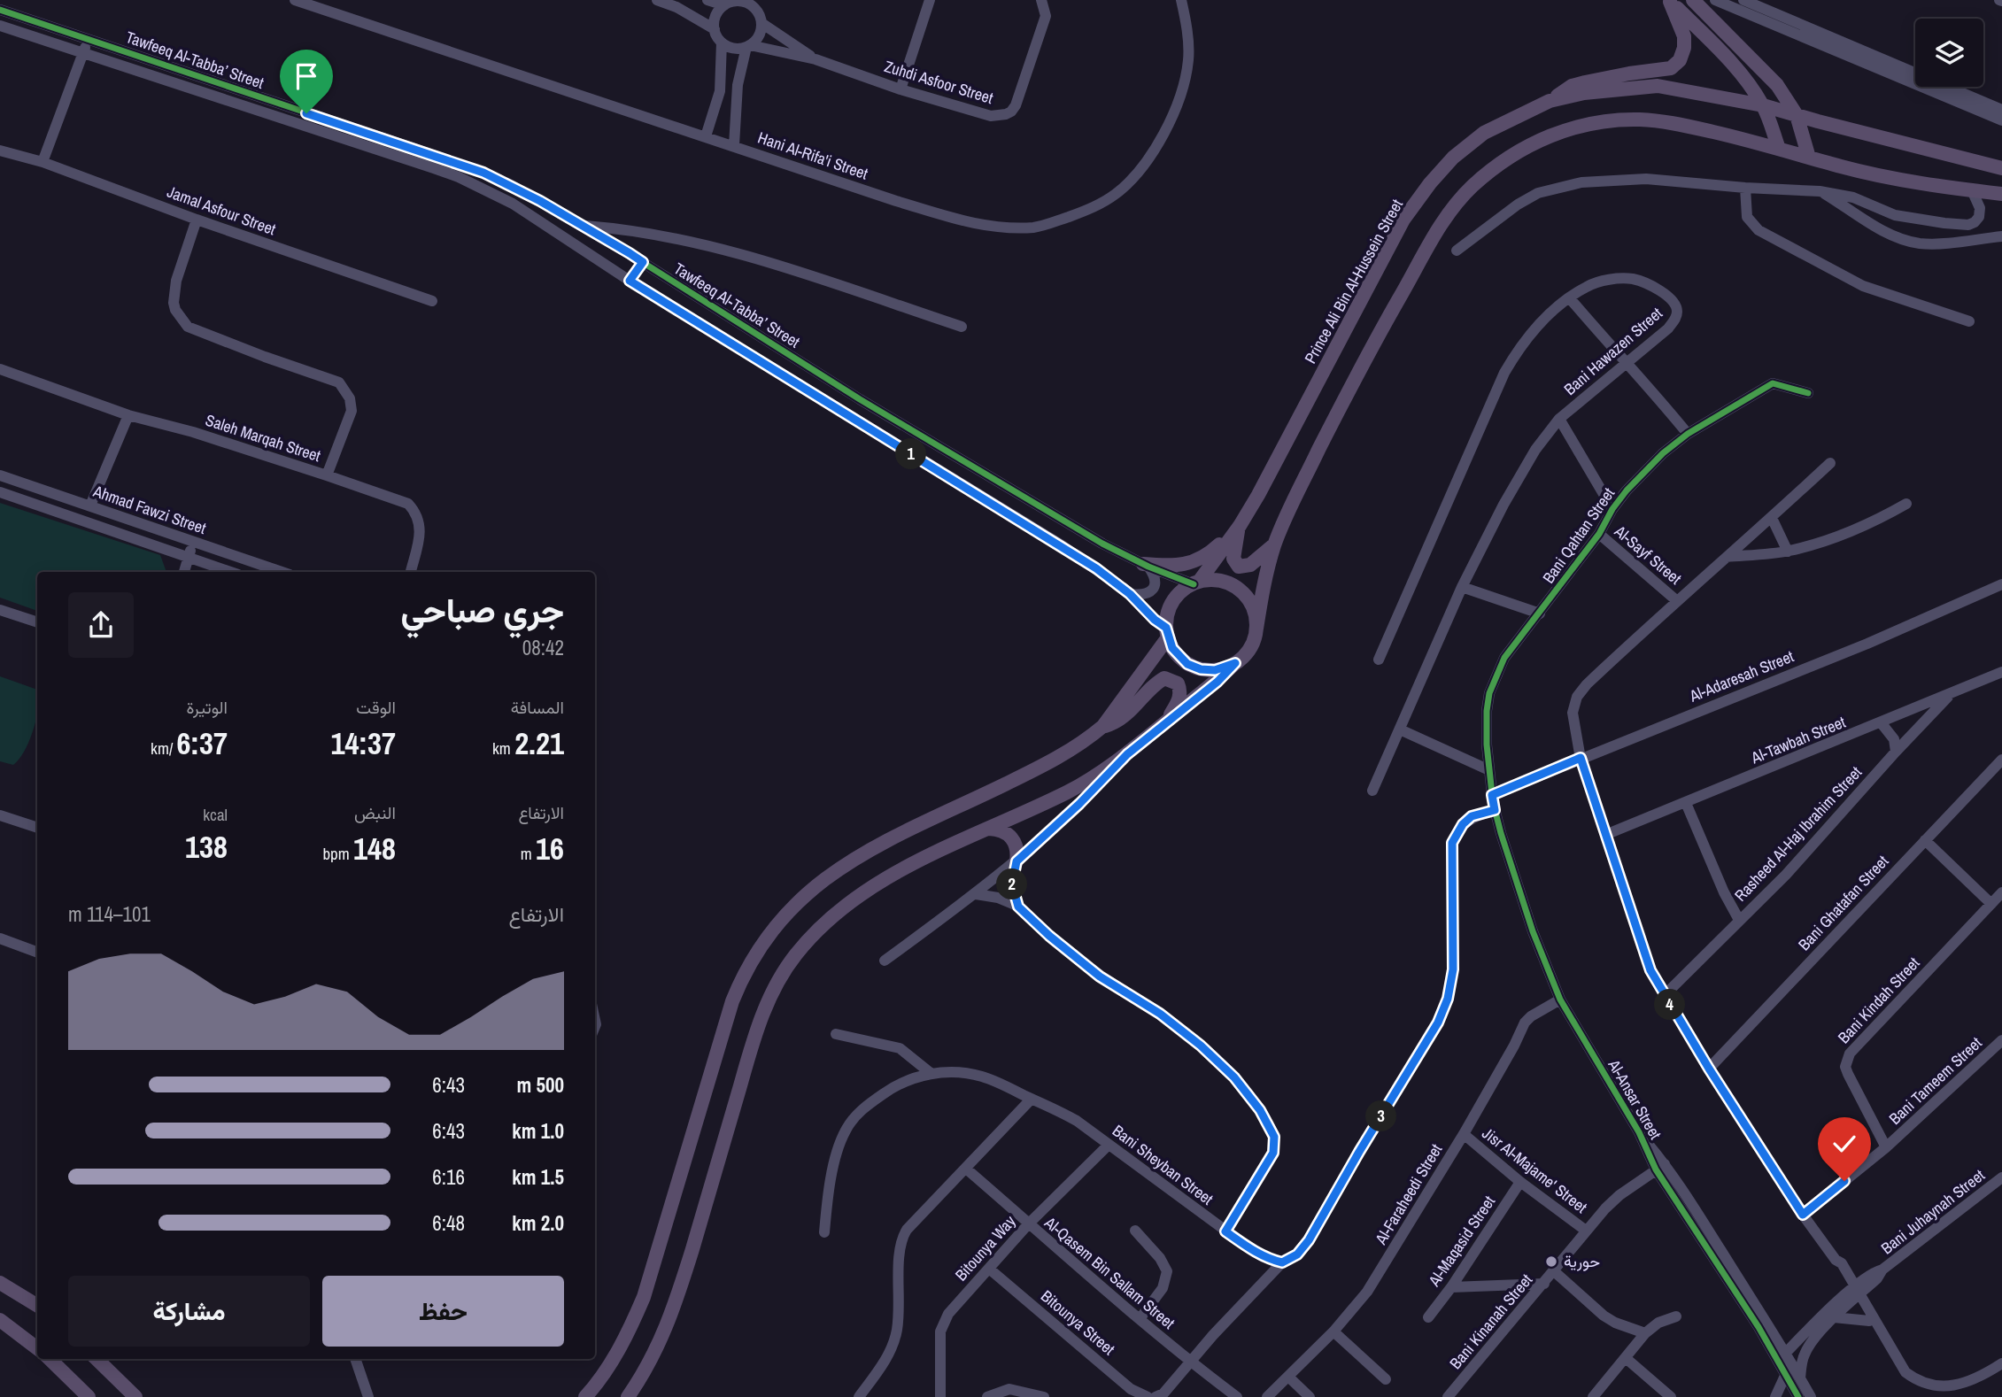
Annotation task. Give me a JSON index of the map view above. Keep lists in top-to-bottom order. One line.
{"streets":{"main road":["Prince Ali Bin Al-Hussein Street"],"street":["Tawfeeq Al-Tabba’ Street","Zuhdi Asfoor Street","Hani Al-Rifa'i Street","Jamal Asfour Street","Bani Hawazen Street","Saleh Marqah Street","Ahmad Fawzi Street","Bani Qahtan Street","Al-Sayf Street","Al-Adaresah Street","Al-Tawbah Street","Rasheed Al-Haj Ibrahim Street","Bani Ghatafan Street","Bani Kindah Street","Bani Tameem Street","Al-Ansar Street","Bani Sheyban Street","Jisr Al-Majame' Street","Al-Faraheedi Street","Bani Juhaynah Street","Al-Maqasid Street","Bitounya Way","Al-Qasem Bin Sallam Street","Bani Kinanah Street","Bitounya Street"]},"crossings":[["Tawfeeq Al-Tabba’ Street","Prince Ali Bin Al-Hussein Street"],["Bani Qahtan Street","Al-Sayf Street"],["Bani Qahtan Street","Al-Adaresah Street"],["Bani Qahtan Street","Al-Ansar Street"],["Al-Adaresah Street","Al-Ansar Street"],["Al-Tawbah Street","Rasheed Al-Haj Ibrahim Street"],["Bani Kindah Street","Bani Tameem Street"],["Al-Ansar Street","Al-Faraheedi Street"],["Al-Ansar Street","Bani Juhaynah Street"],["Al-Ansar Street","Bani Kinanah Street"],["Bani Sheyban Street","Bitounya Way"],["Jisr Al-Majame' Street","Al-Faraheedi Street"],["Jisr Al-Majame' Street","Al-Maqasid Street"],["Jisr Al-Majame' Street","Bani Kinanah Street"],["Bitounya Way","Al-Qasem Bin Sallam Street"],["Bitounya Way","Bitounya Street"]],"places":["حورية"],"page":{"pins":["1","2","4","3"],"heading":["جري صباحي","08:42"],"stats":[["المسافة","2.21 km"],["الوقت","14:37"],["الوتيرة","6:37 /km"],["الارتفاع","16 m"],["النبض","148 bpm"],["kcal","138"]],"chart":["الارتفاع","101–114 m"],"list":[{"name":"500 m","note":"6:43"},{"name":"1.0 km","note":"6:43"},{"name":"1.5 km","note":"6:16"},{"name":"2.0 km","note":"6:48"}],"buttons":["حفظ","مشاركة"]}}
